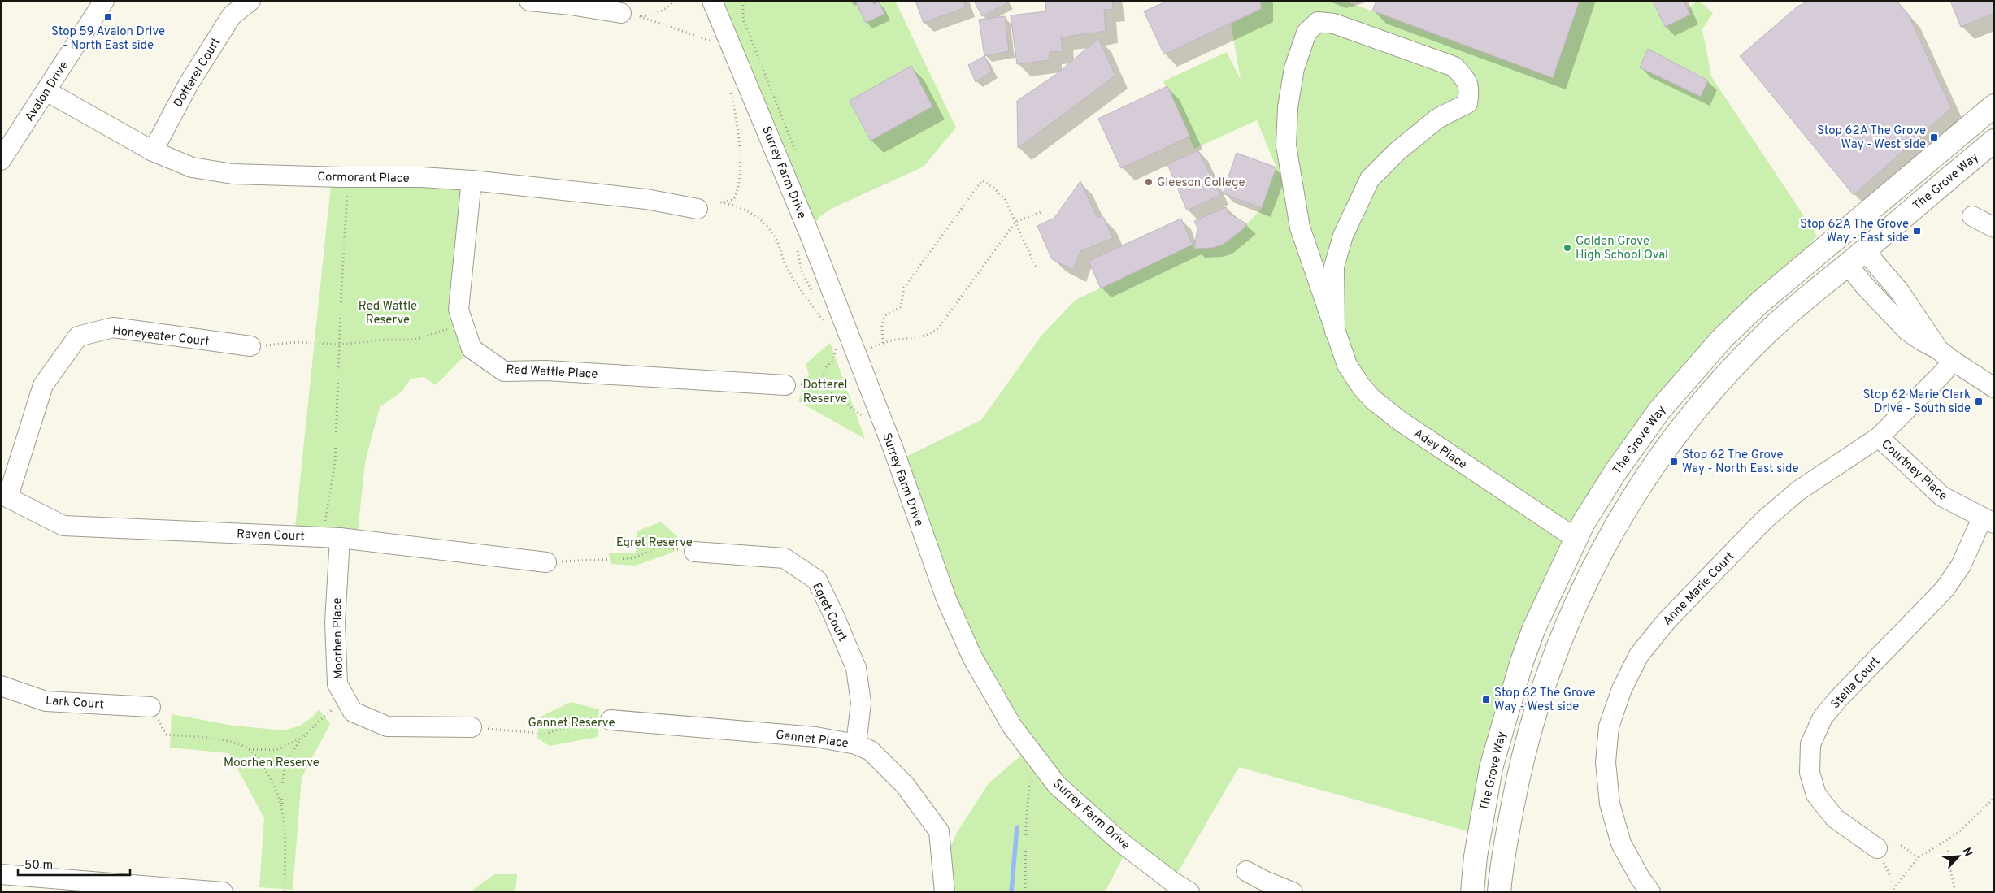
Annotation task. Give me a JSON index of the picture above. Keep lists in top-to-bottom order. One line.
{"streets":{"main road":["The Grove Way"],"street":["Dotterel Court","Avalon Drive","Surrey Farm Drive","Cormorant Place","Honeyeater Court","Red Wattle Place","Adey Place","Courtney Place","Raven Court","Anne Marie Court","Egret Court","Moorhen Place","Stella Court","Lark Court","Gannet Place"]},"crossings":[["Dotterel Court","Cormorant Place"],["Avalon Drive","Cormorant Place"],["Cormorant Place","Red Wattle Place"],["The Grove Way","Adey Place"],["Honeyeater Court","Raven Court"],["Courtney Place","Anne Marie Court"],["Courtney Place","Stella Court"],["Raven Court","Moorhen Place"],["Egret Court","Gannet Place"]],"parks":["Red Wattle Reserve","Dotterel Reserve","Egret Reserve","Gannet Reserve","Moorhen Reserve"],"places":{"transit":["Stop 59 Avalon Drive - North East side","Stop 62A The Grove Way - West side","Stop 62A The Grove Way - East side","Stop 62 Marie Clark Drive - South side","Stop 62 The Grove Way - North East side","Stop 62 The Grove Way - West side"],"other":["Gleeson College","Golden Grove High School Oval"]},"scale_bar":"50 m","north":"top right"}
